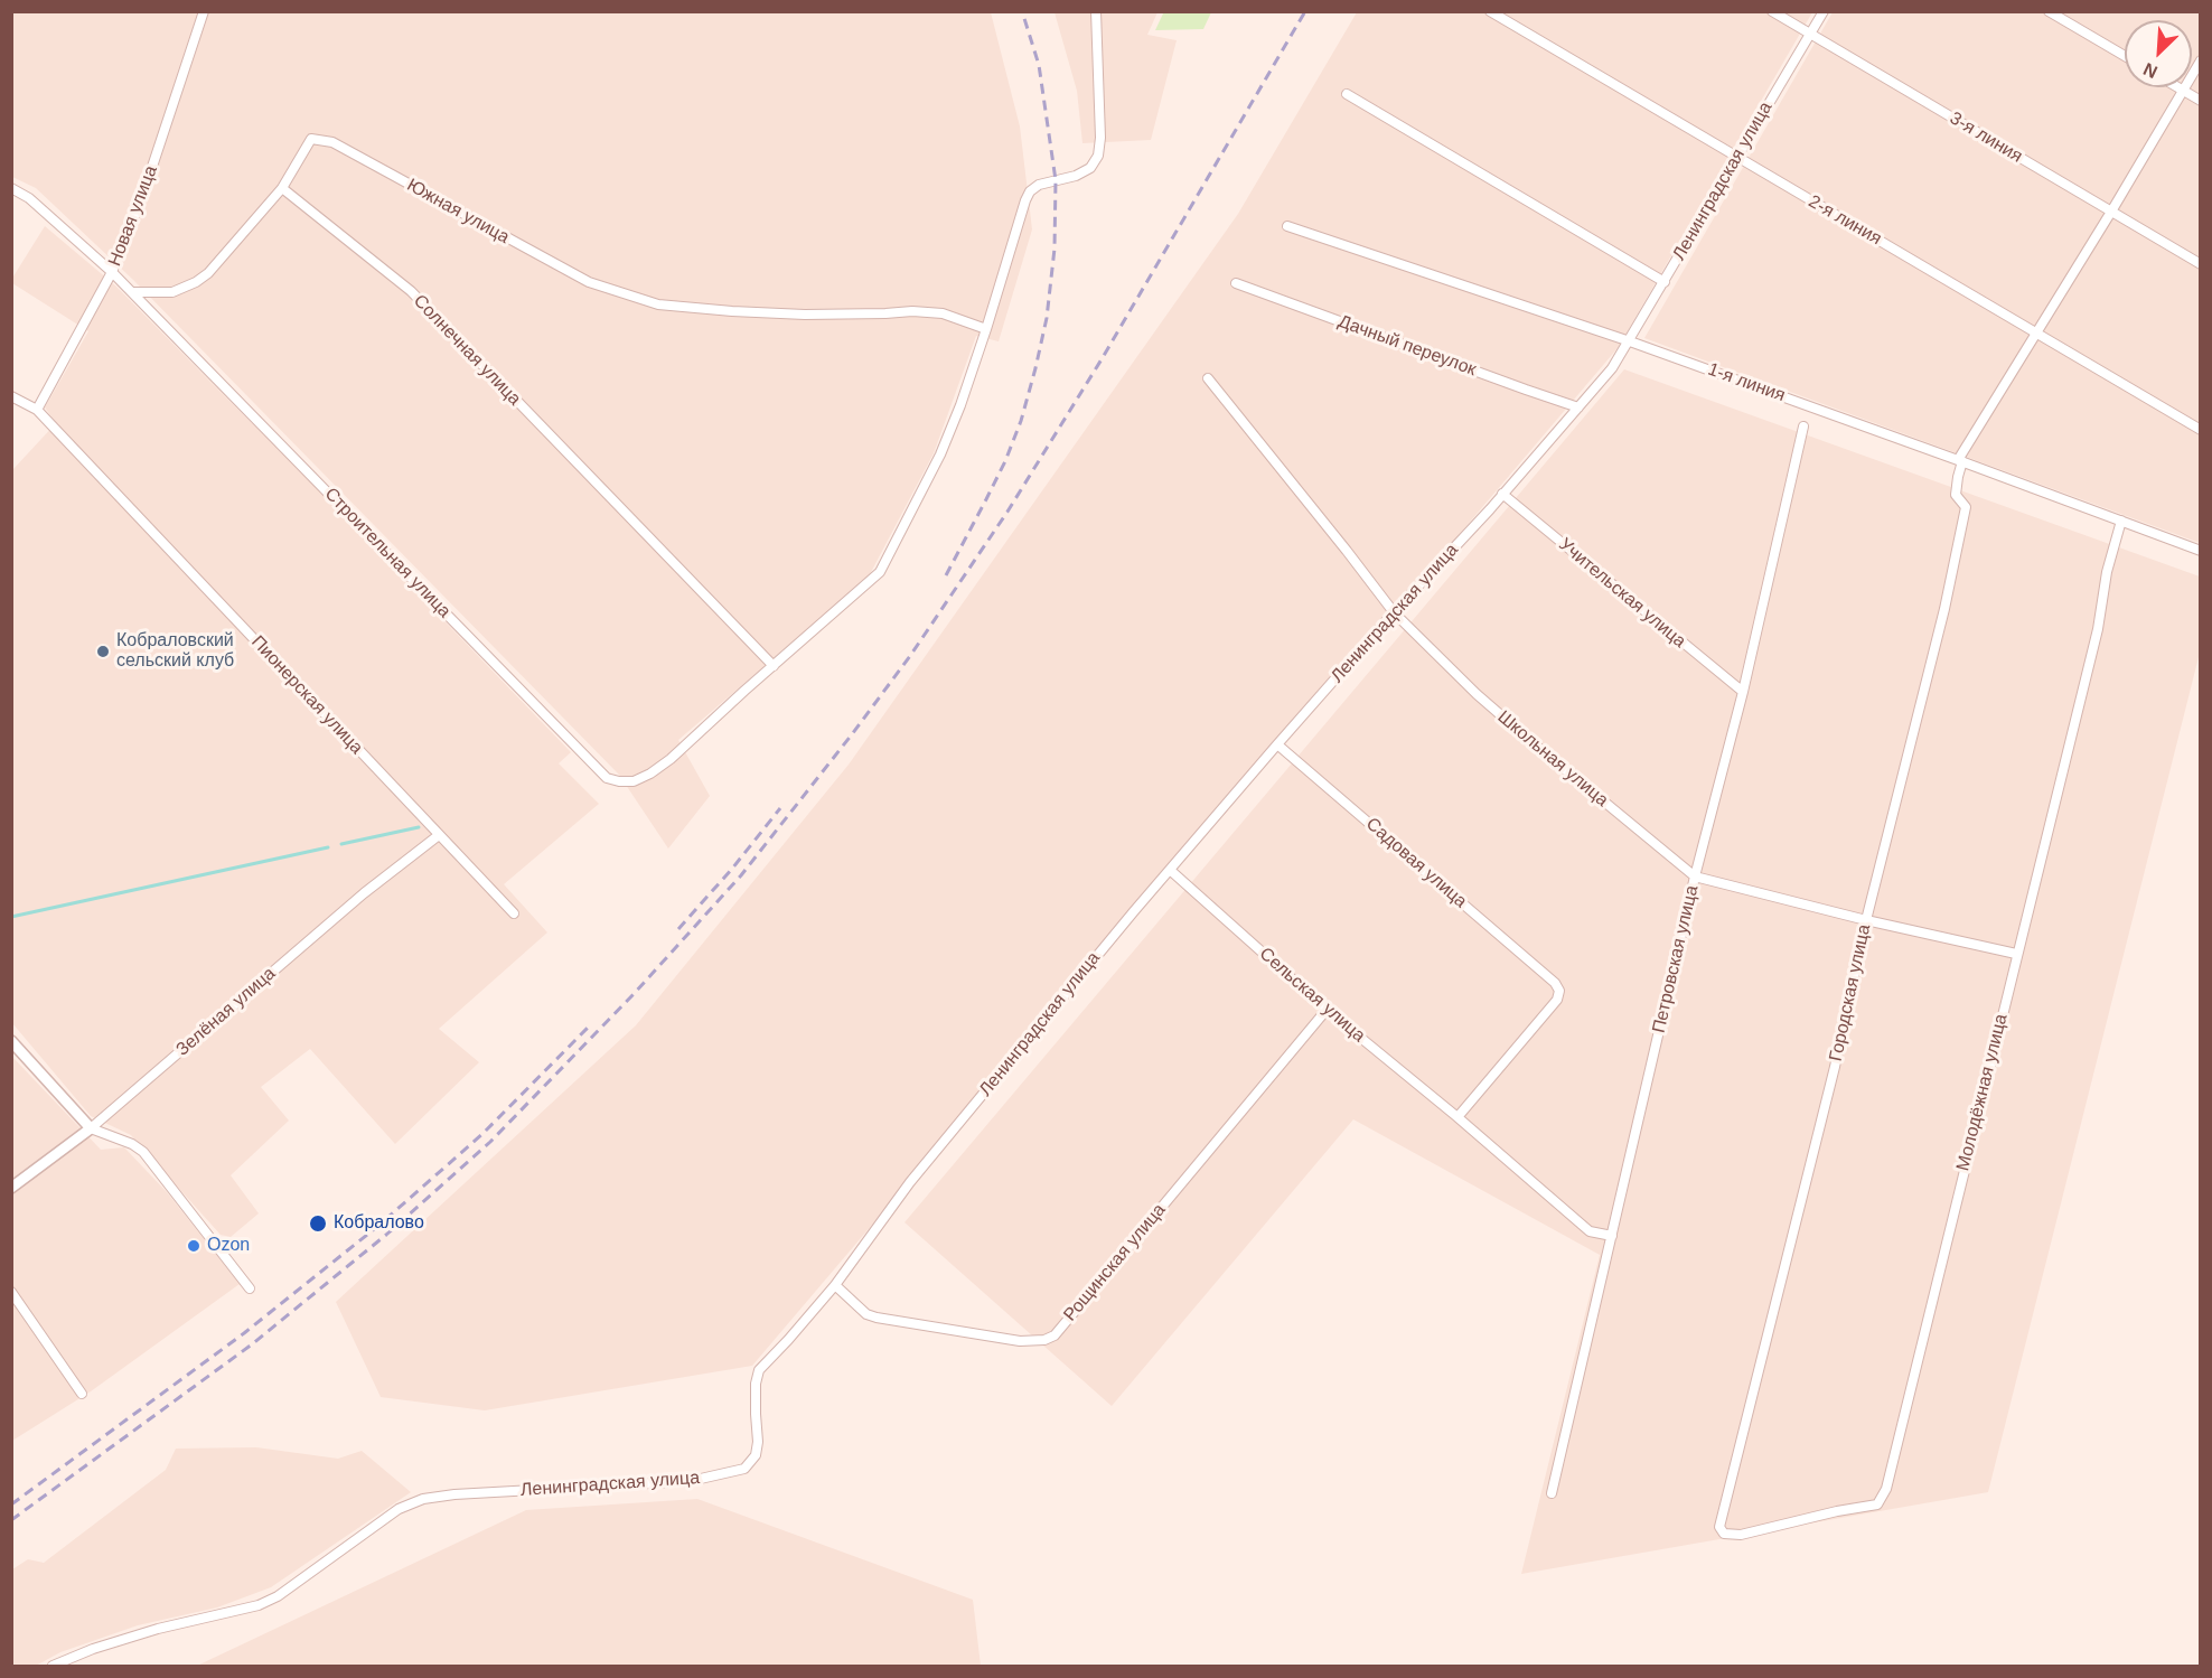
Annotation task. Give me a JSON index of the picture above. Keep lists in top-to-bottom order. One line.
{"streets":{"street":["3-я линия","Ленинградская улица","Южная улица","Новая улица","2-я линия","Дачный переулок","Солнечная улица","1-я линия","Строительная улица","Учительская улица","Пионерская улица","Школьная улица","Садовая улица","Петровская улица","Городская улица","Сельская улица","Зелёная улица","Молодёжная улица","Рощинская улица"]},"crossings":[["3-я линия","Ленинградская улица"],["Ленинградская улица","2-я линия"],["Ленинградская улица","Дачный переулок"],["Ленинградская улица","1-я линия"],["Ленинградская улица","Учительская улица"],["Ленинградская улица","Школьная улица"],["Ленинградская улица","Садовая улица"],["Ленинградская улица","Сельская улица"],["Ленинградская улица","Рощинская улица"],["Южная улица","Солнечная улица"],["Южная улица","Строительная улица"],["Новая улица","Строительная улица"],["Новая улица","Пионерская улица"],["Солнечная улица","Строительная улица"],["1-я линия","Городская улица"],["1-я линия","Молодёжная улица"],["Учительская улица","Петровская улица"],["Пионерская улица","Зелёная улица"],["Школьная улица","Петровская улица"],["Школьная улица","Городская улица"],["Школьная улица","Молодёжная улица"],["Садовая улица","Сельская улица"],["Петровская улица","Сельская улица"],["Городская улица","Молодёжная улица"],["Сельская улица","Рощинская улица"]],"places":["Кобраловский сельский клуб","Кобралово","Ozon"],"north":"bottom left"}
